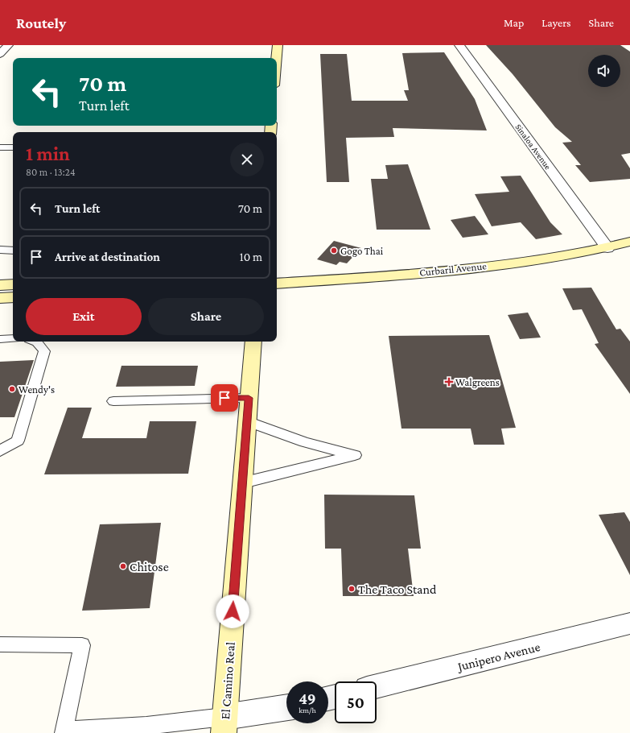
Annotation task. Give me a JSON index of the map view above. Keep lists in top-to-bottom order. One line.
{"streets":{"main road":["Curbaril Avenue","El Camino Real"],"street":["Sinaloa Avenue","Junipero Avenue"]},"crossings":[["Sinaloa Avenue","Curbaril Avenue"]],"places":{"other":["Gogo Thai","Wendy's","Chitose","The Taco Stand"],"health":["Walgreens"]},"page":{"header":"Routely","nav":["Map","Layers","Share"],"turn":["70 m","Turn left"],"heading":["1 min","80 m · 13:24"],"list":[{"name":"Turn left","value":"70 m"},{"name":"Arrive at destination","value":"10 m"}],"buttons":["Exit","Share"],"speed":"49 km/h","limit":"50"}}
